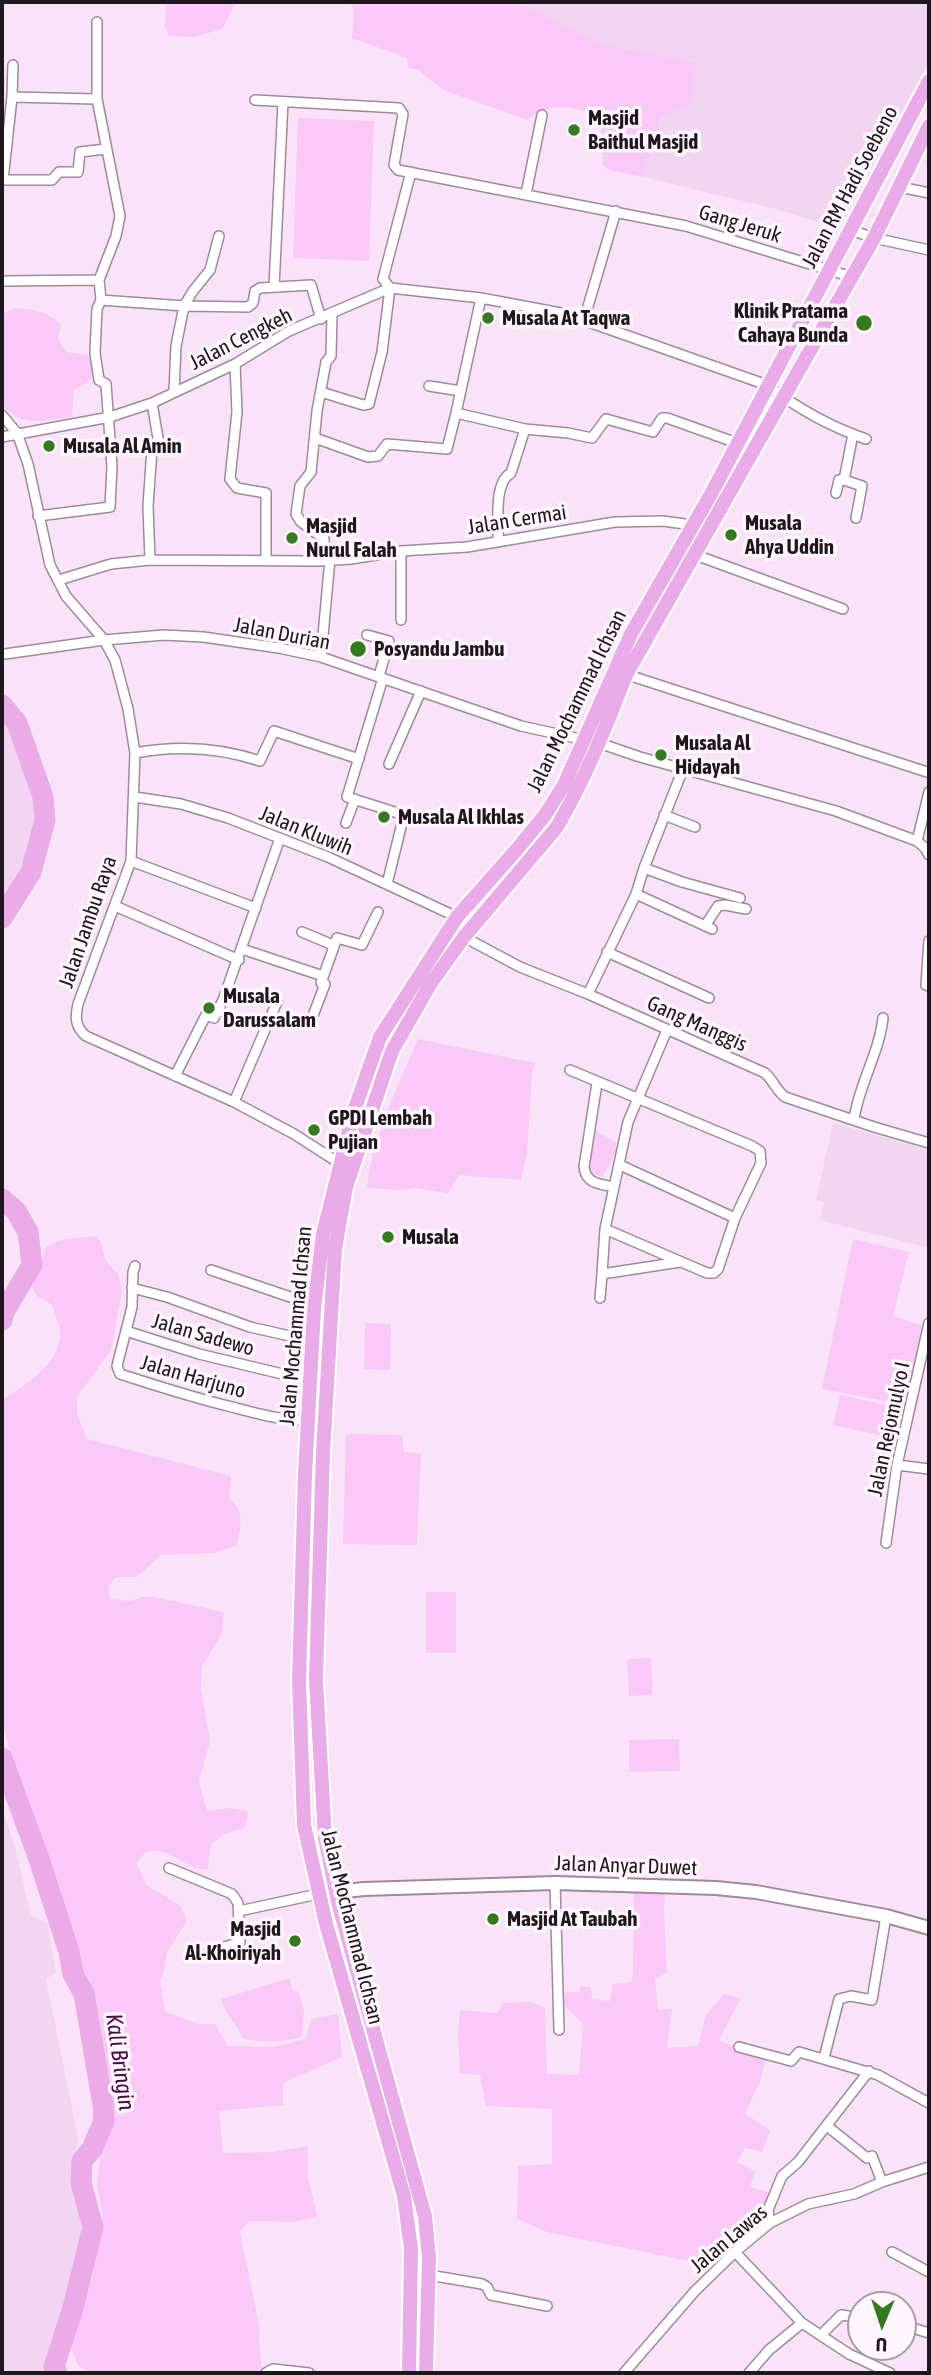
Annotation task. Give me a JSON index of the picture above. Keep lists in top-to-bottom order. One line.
{"streets":{"main road":["Jalan RM Hadi Soebeno","Jalan Mochammad Ichsan"],"street":["Gang Jeruk","Jalan Cengkeh","Jalan Cermai","Jalan Durian","Jalan Kluwih","Jalan Jambu Raya","Gang Manggis","Jalan Sadewo","Jalan Harjuno","Jalan Rejomulyo I","Jalan Anyar Duwet","Jalan Lawas"]},"crossings":[["Jalan RM Hadi Soebeno","Gang Jeruk"],["Jalan RM Hadi Soebeno","Jalan Mochammad Ichsan"],["Jalan Cengkeh","Jalan Jambu Raya"],["Jalan Cermai","Jalan Mochammad Ichsan"],["Jalan Cermai","Jalan Jambu Raya"],["Jalan Durian","Jalan Mochammad Ichsan"],["Jalan Durian","Jalan Jambu Raya"],["Jalan Mochammad Ichsan","Jalan Kluwih"],["Jalan Mochammad Ichsan","Jalan Jambu Raya"],["Jalan Mochammad Ichsan","Gang Manggis"],["Jalan Mochammad Ichsan","Jalan Sadewo"],["Jalan Mochammad Ichsan","Jalan Harjuno"],["Jalan Mochammad Ichsan","Jalan Anyar Duwet"],["Jalan Kluwih","Jalan Jambu Raya"],["Jalan Sadewo","Jalan Harjuno"]],"water":["Kali Bringin"],"places":["Masjid Baithul Masjid","Musala At Taqwa","Klinik Pratama Cahaya Bunda","Musala Al Amin","Musala Ahya Uddin","Masjid Nurul Falah","Posyandu Jambu","Musala Al Hidayah","Musala Al Ikhlas","Musala Darussalam","GPDI Lembah Pujian","Musala","Masjid At Taubah","Masjid Al-Khoiriyah"],"north":"bottom"}
